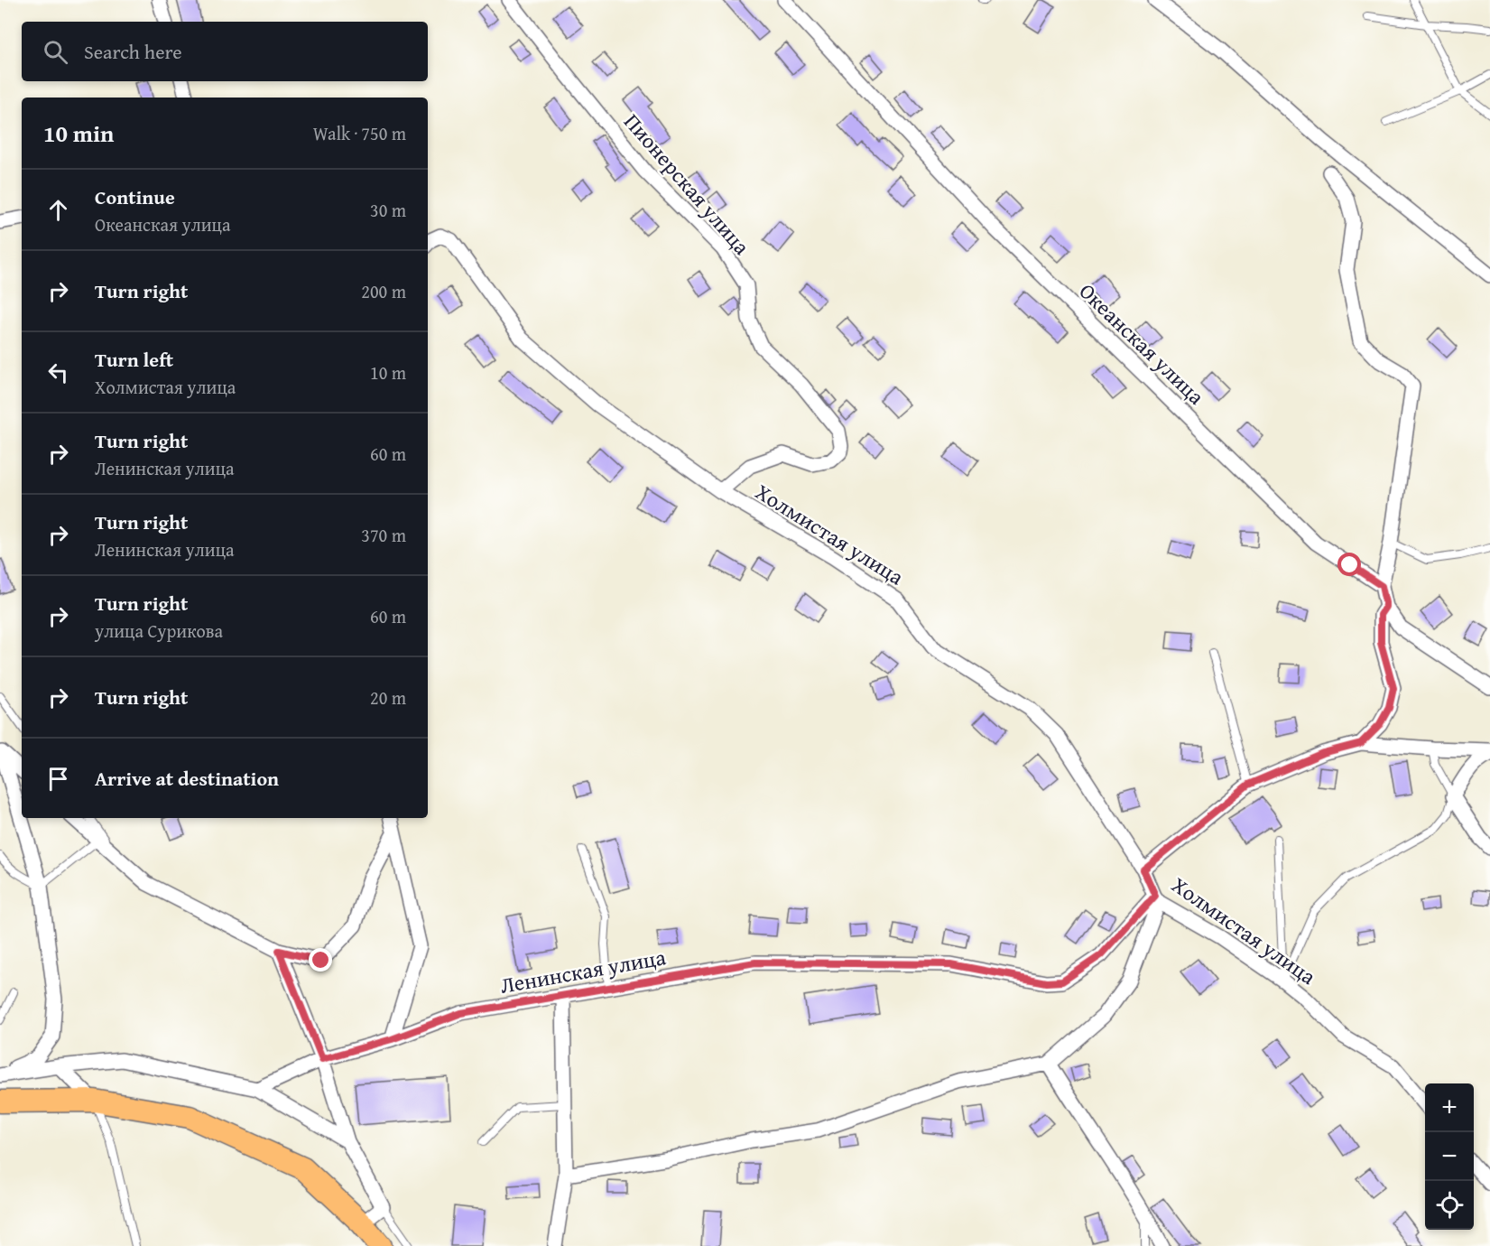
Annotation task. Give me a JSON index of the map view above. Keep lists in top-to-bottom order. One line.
{"streets":{"street":["Пионерская улица","Океанская улица","Холмистая улица","Ленинская улица"]},"crossings":[["Пионерская улица","Холмистая улица"],["Холмистая улица","Ленинская улица"]],"page":{"search":"Search here","heading":["10 min","Walk · 750 m"],"list":[["Continue","Океанская улица","30 m"],["Turn right","200 m"],["Turn left","Холмистая улица","10 m"],["Turn right","Ленинская улица","60 m"],["Turn right","Ленинская улица","370 m"],["Turn right","улица Сурикова","60 m"],["Turn right","20 m"],"Arrive at destination"],"map_buttons":["+","−"]}}
